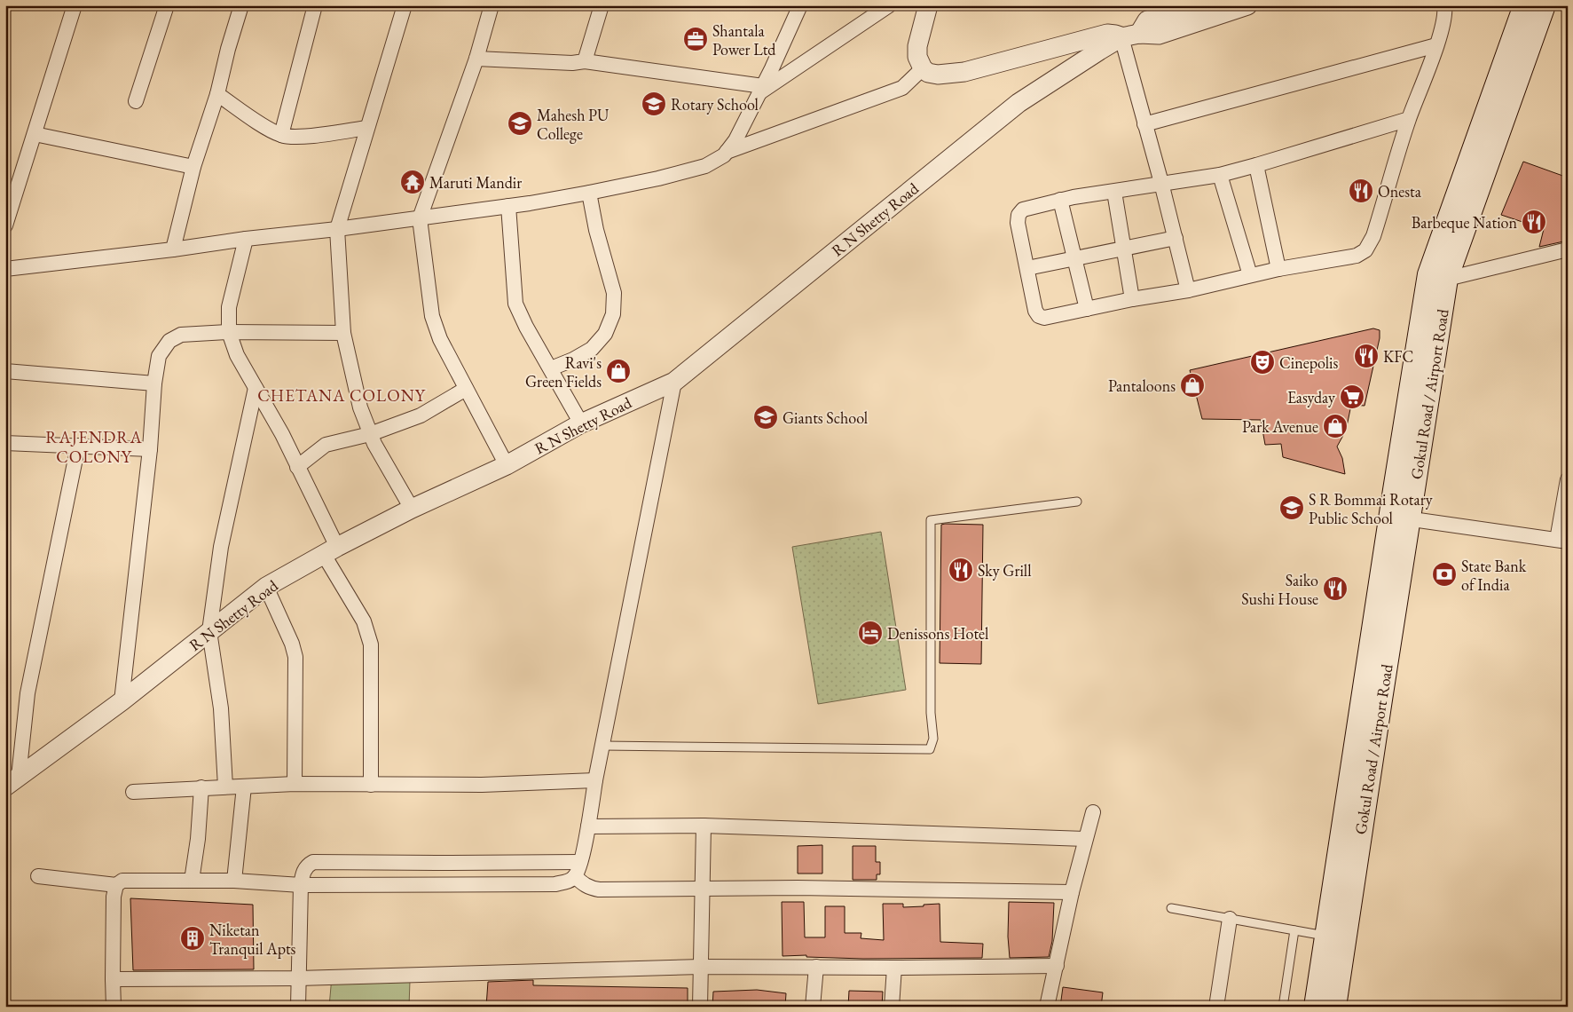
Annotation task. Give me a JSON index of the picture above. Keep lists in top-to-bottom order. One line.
{"streets":{"main road":["Gokul Road / Airport Road"],"street":["R N Shetty Road"]},"districts":["CHETANA COLONY","RAJENDRA COLONY"],"places":{"office":["Shantala Power Ltd"],"school or university":["Rotary School","Mahesh PU College","Giants School","S R Bommai Rotary Public School"],"temple":["Maruti Mandir"],"restaurant":["Onesta","Barbeque Nation","KFC","Sky Grill","Saiko Sushi House"],"theatre":["Cinepolis"],"shop":["Ravi's Green Fields","Pantaloons","Park Avenue"],"supermarket":["Easyday"],"bank":["State Bank of India"],"hotel":["Denissons Hotel"],"building":["Niketan Tranquil Apts"]}}
